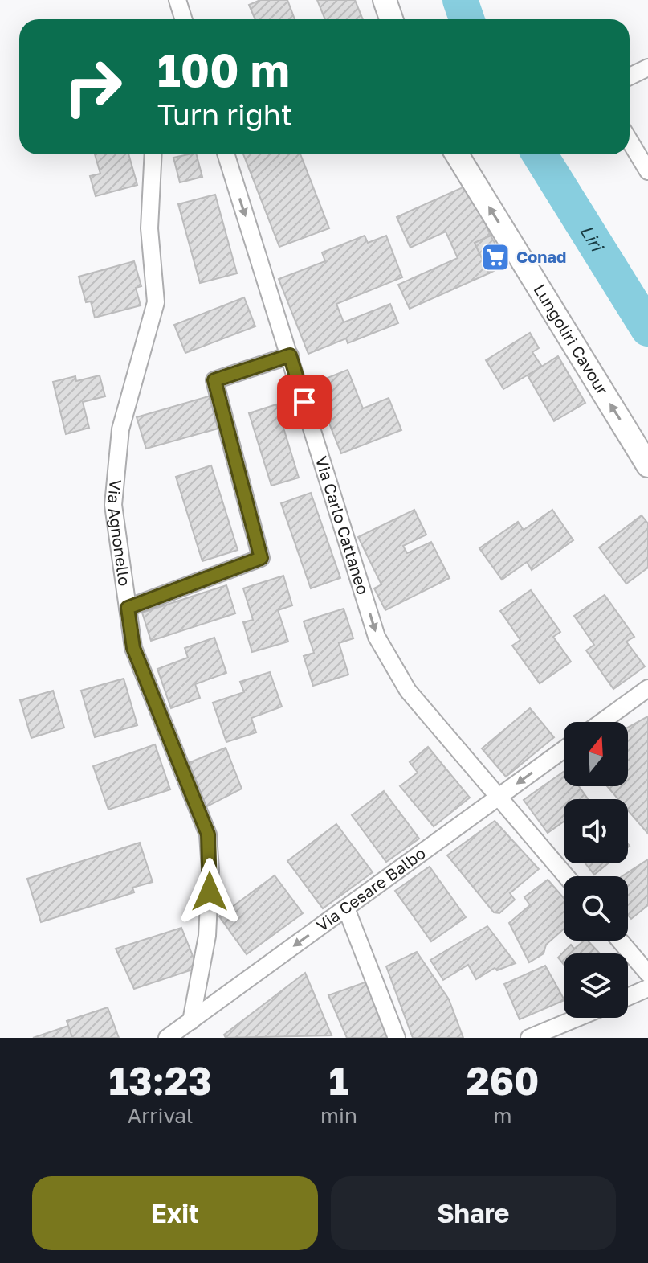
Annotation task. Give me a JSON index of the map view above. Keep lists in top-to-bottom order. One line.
{"streets":{"street":["Lungoliri Cavour","Via Carlo Cattaneo","Via Agnonello","Via Cesare Balbo"]},"crossings":[["Via Carlo Cattaneo","Via Cesare Balbo"],["Via Agnonello","Via Cesare Balbo"]],"one_way":["Lungoliri Cavour","Via Carlo Cattaneo","Via Cesare Balbo"],"water":["Liri"],"places":{"supermarket":["Conad"]},"north":"top","page":{"turn":["100 m","Turn right"],"eta":["13:23","Arrival","1","min","260","m"],"buttons":["Exit","Share"]}}
